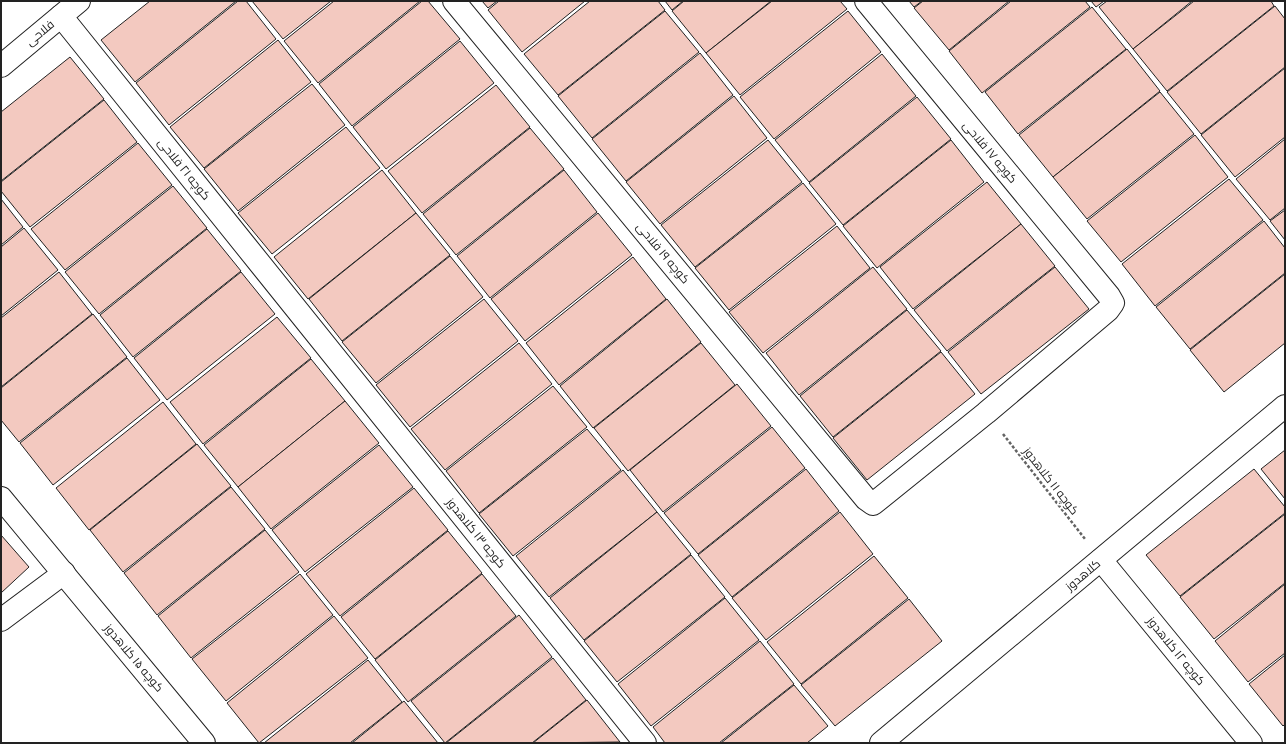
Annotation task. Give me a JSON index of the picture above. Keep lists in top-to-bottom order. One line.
{"streets":{"street":["فلاحی","کوچه ۱۷ فلاحی","کوچه ۲۱ فلاحی","کوچه ۱۹ فلاحی","کوچه ۱۳ کلاهدوز","کلاهدوز","کوچه ۱۲ کلاهدوز","کوچه ۱۵ کلاهدوز"],"path":["کوچه ۱۱ کلاهدوز"]},"crossings":[["فلاحی","کوچه ۲۱ فلاحی"],["کوچه ۱۷ فلاحی","کوچه ۱۹ فلاحی"],["کوچه ۱۷ فلاحی","کوچه ۱۱ کلاهدوز"],["کوچه ۲۱ فلاحی","کوچه ۱۳ کلاهدوز"],["کوچه ۱۹ فلاحی","کوچه ۱۱ کلاهدوز"],["کوچه ۱۱ کلاهدوز","کلاهدوز"],["کوچه ۱۱ کلاهدوز","کوچه ۱۲ کلاهدوز"],["کلاهدوز","کوچه ۱۲ کلاهدوز"]]}
